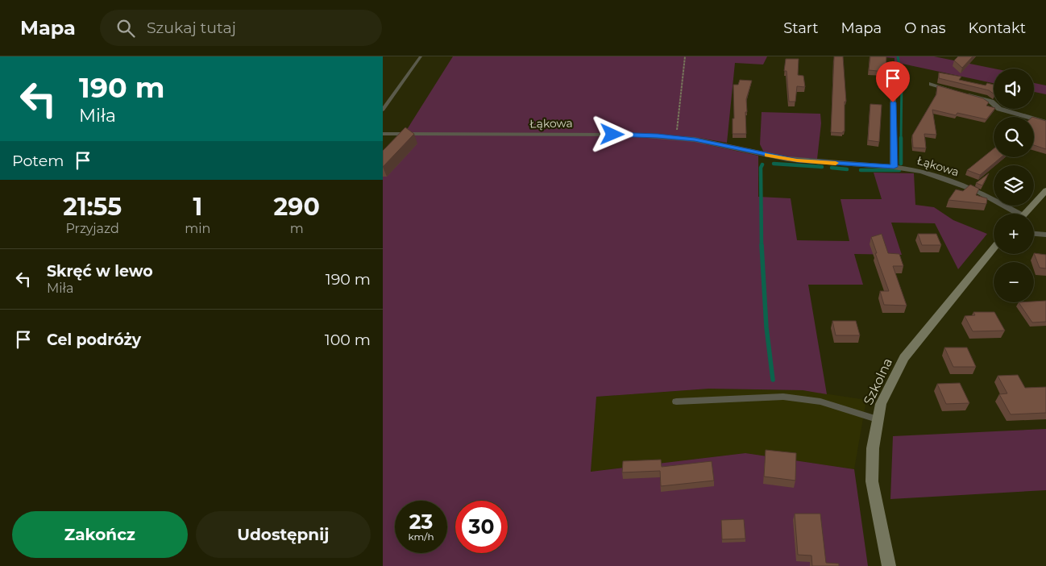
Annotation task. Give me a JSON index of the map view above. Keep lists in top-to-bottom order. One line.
{"streets":{"street":["Łąkowa","Szkolna"]},"page":{"header":"Mapa","search":"Szukaj tutaj","nav":["Start","Mapa","O nas","Kontakt"],"turn":["190 m","Miła"],"map_buttons":["+","−"],"then":"Potem","eta":["21:55","Przyjazd","1","min","290","m"],"list":[{"name":"Skręć w lewo","note":"Miła","value":"190 m"},{"name":"Cel podróży","value":"100 m"}],"speed":"23 km/h","limit":"30","buttons":["Zakończ","Udostępnij"]}}
